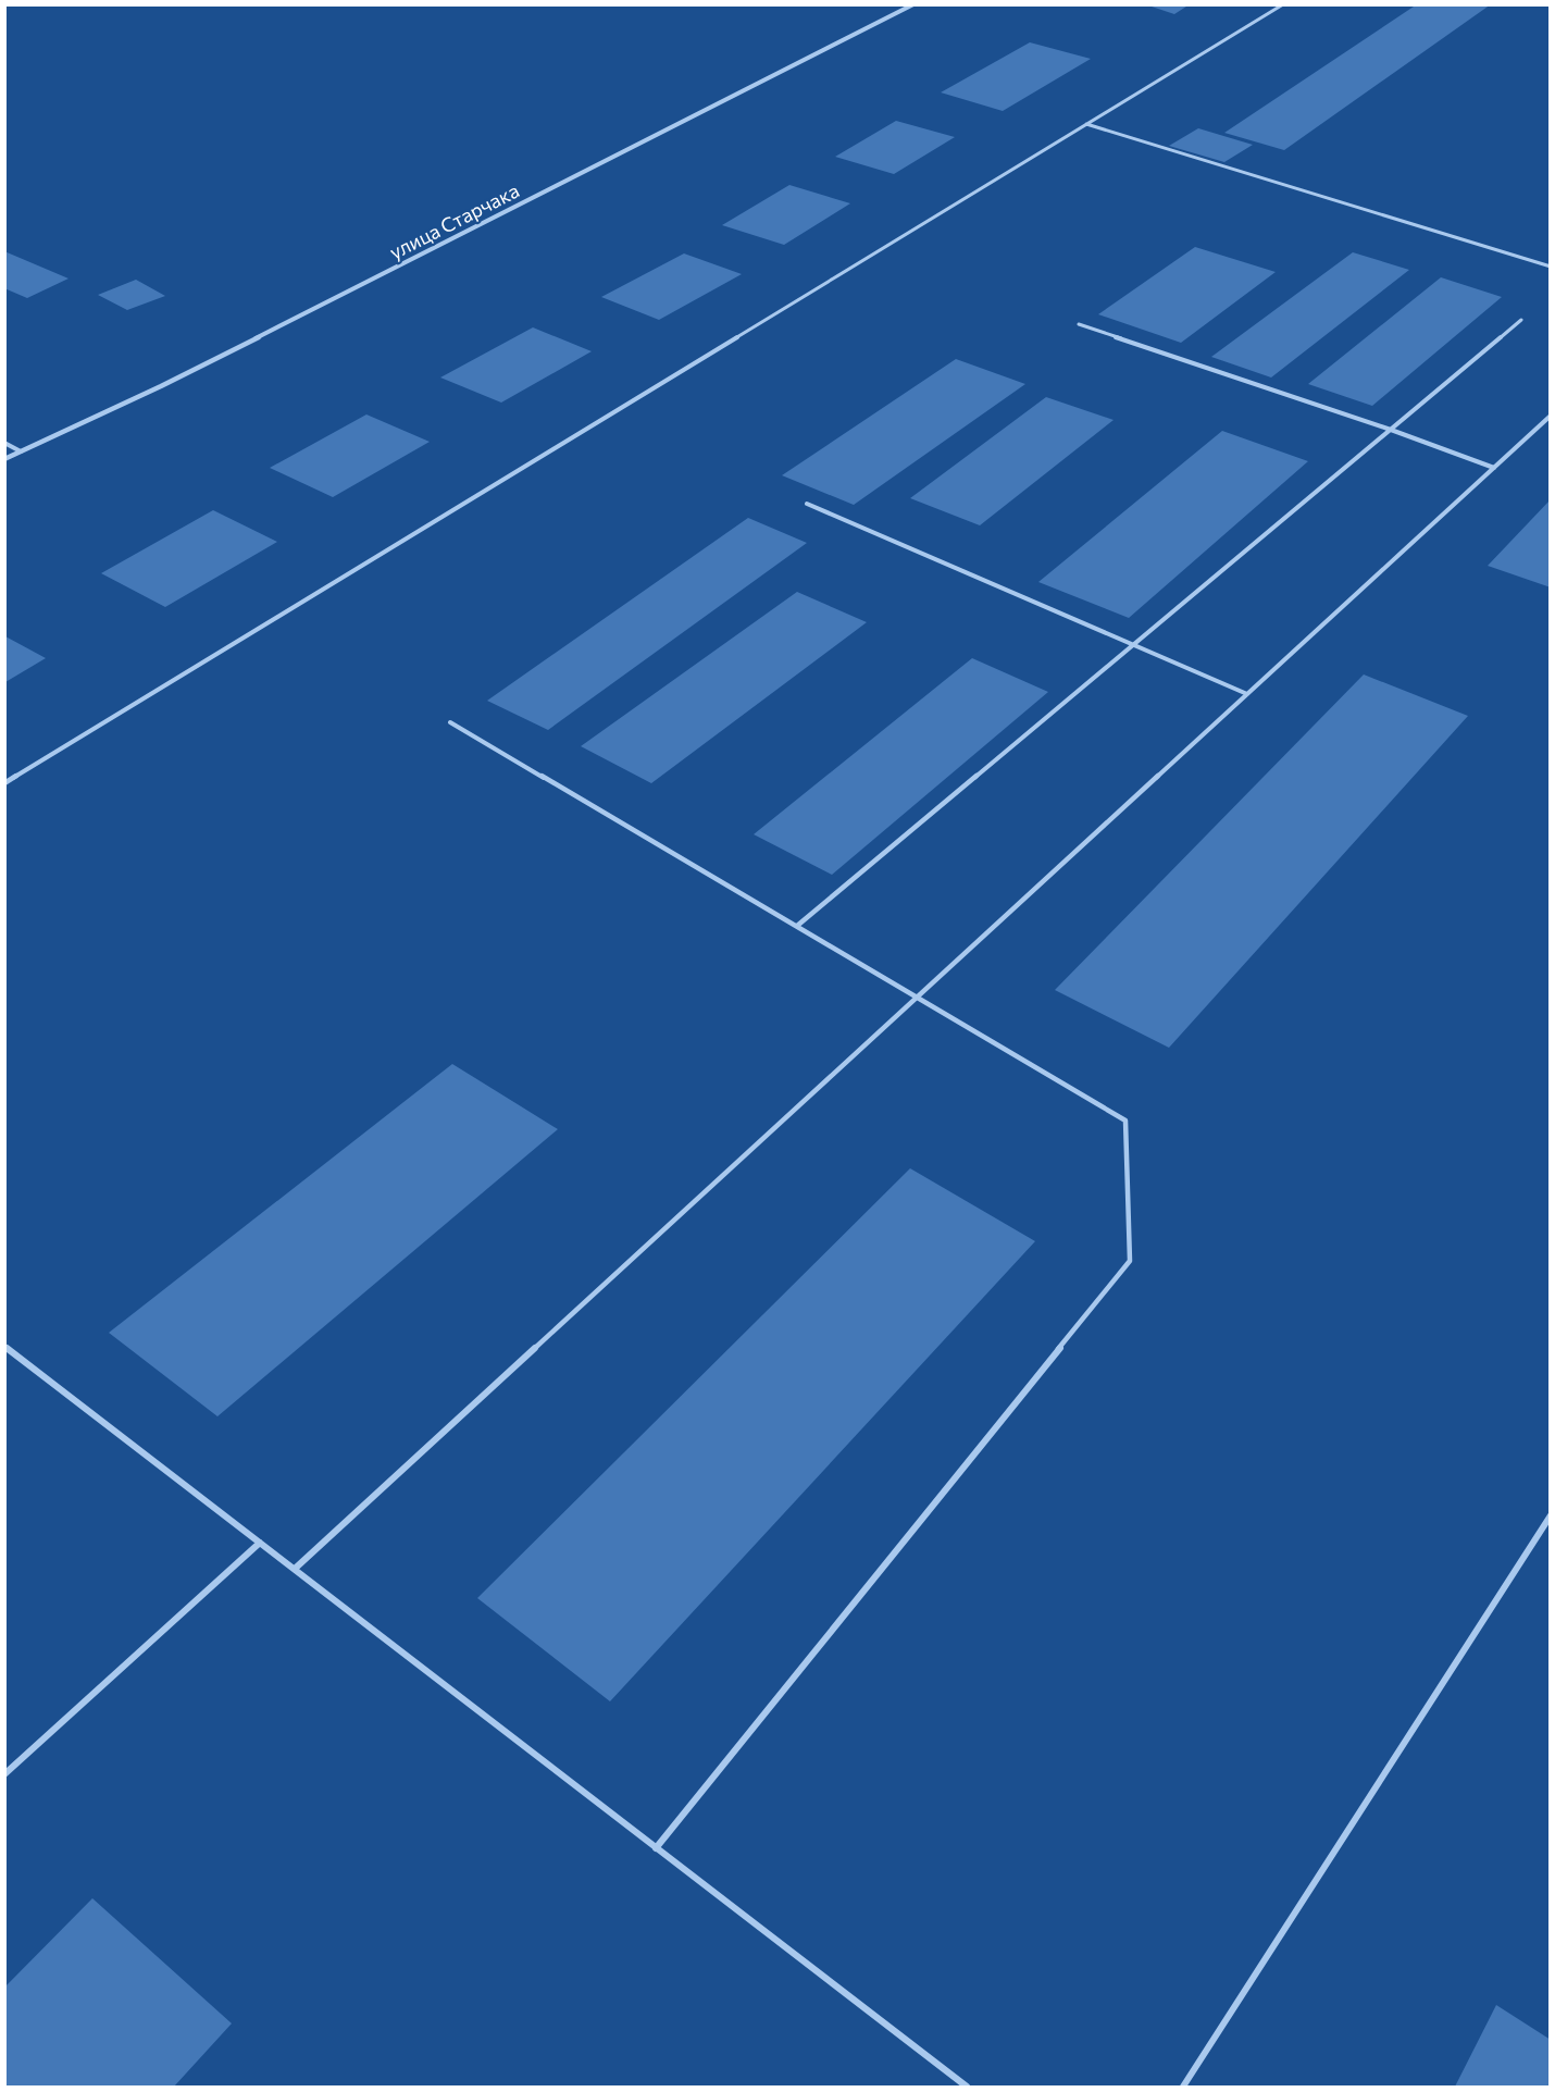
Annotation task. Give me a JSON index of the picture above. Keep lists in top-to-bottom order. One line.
{"streets":{"street":["улица Старчака"]}}
